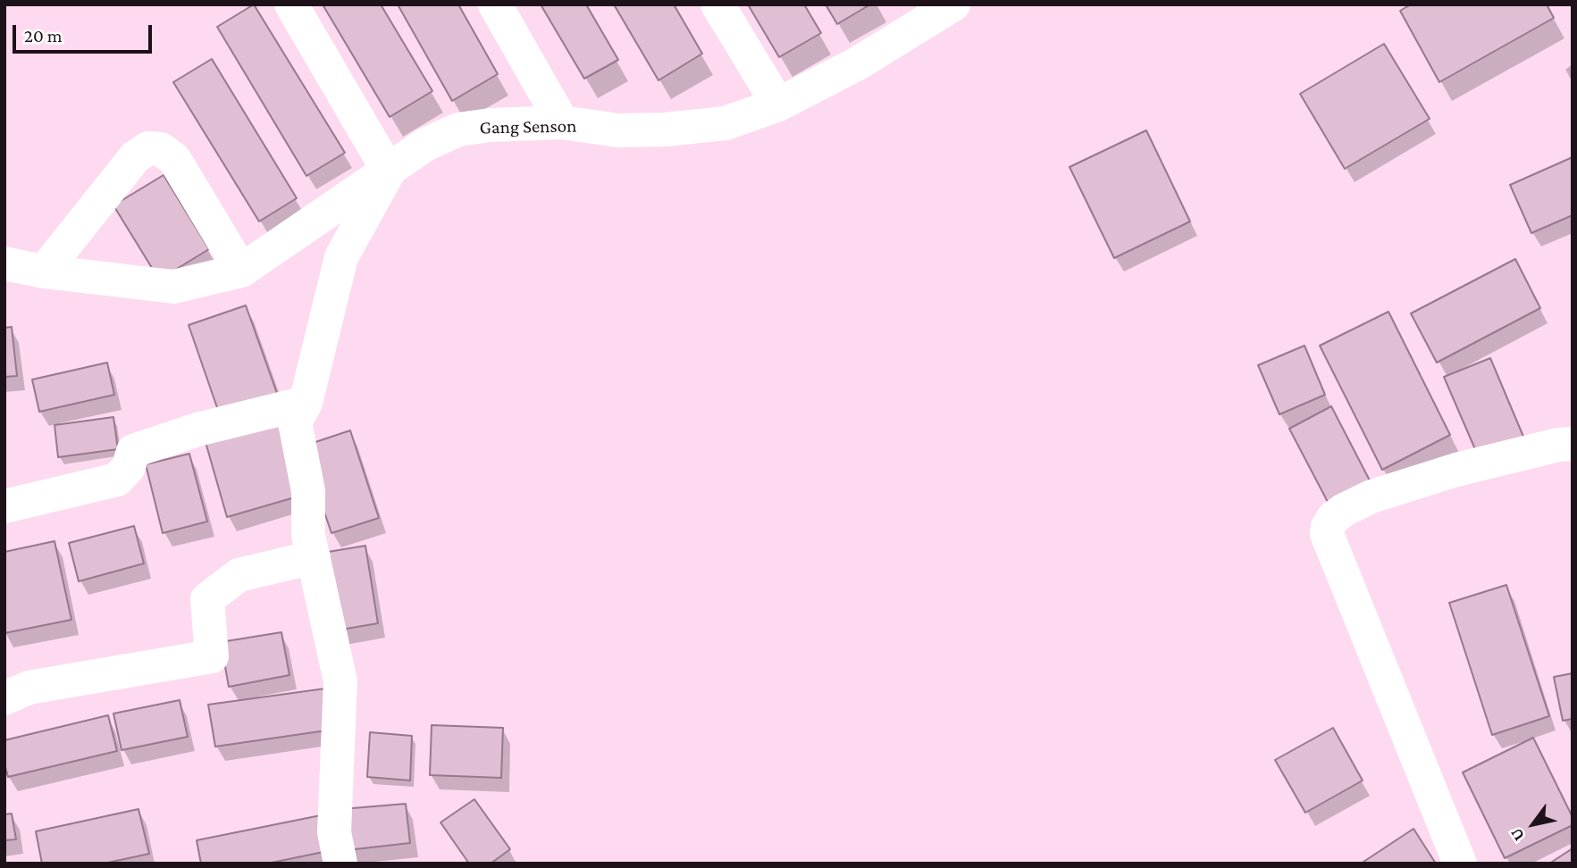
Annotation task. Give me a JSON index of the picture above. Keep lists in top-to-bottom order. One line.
{"streets":{"street":["Gang Senson"]},"scale_bar":"20 m","north":"bottom left"}
